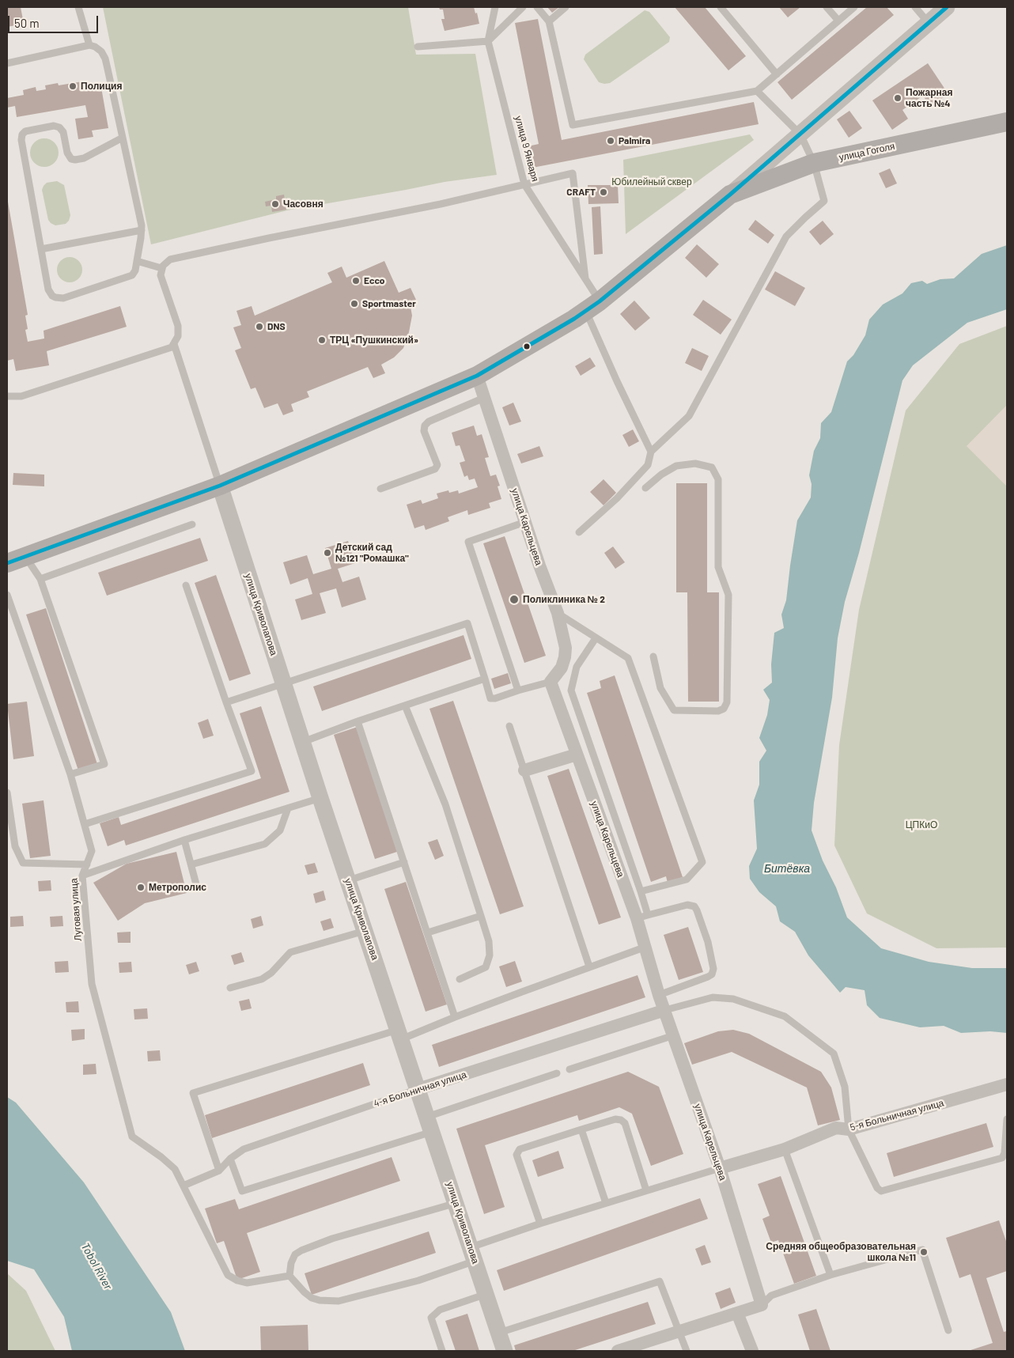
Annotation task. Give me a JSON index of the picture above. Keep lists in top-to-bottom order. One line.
{"streets":{"main road":["улица Гоголя"],"street":["улица Карельцева","улица Криволапова","4-я Больничная улица","5-я Больничная улица"],"lane":["улица 9 Января","Луговая улица"]},"crossings":[["улица 9 Января","улица Гоголя"],["улица Гоголя","улица Карельцева"],["улица Гоголя","улица Криволапова"],["улица Карельцева","4-я Больничная улица"],["улица Карельцева","5-я Больничная улица"],["улица Криволапова","4-я Больничная улица"],["Луговая улица","4-я Больничная улица"]],"water":["Битёвка","Tobol River"],"parks":["Юбилейный сквер","ЦПКиО"],"places":["Полиция","Пожарная часть №4","Palmira","CRAFT","Часовня","Ecco","Sportmaster","DNS","ТРЦ «Пушкинский»","Детский сад №121 \"Ромашка\"","Поликлиника № 2","Метрополис","Средняя общеобразовательная школа №11"],"scale_bar":"50 m"}
